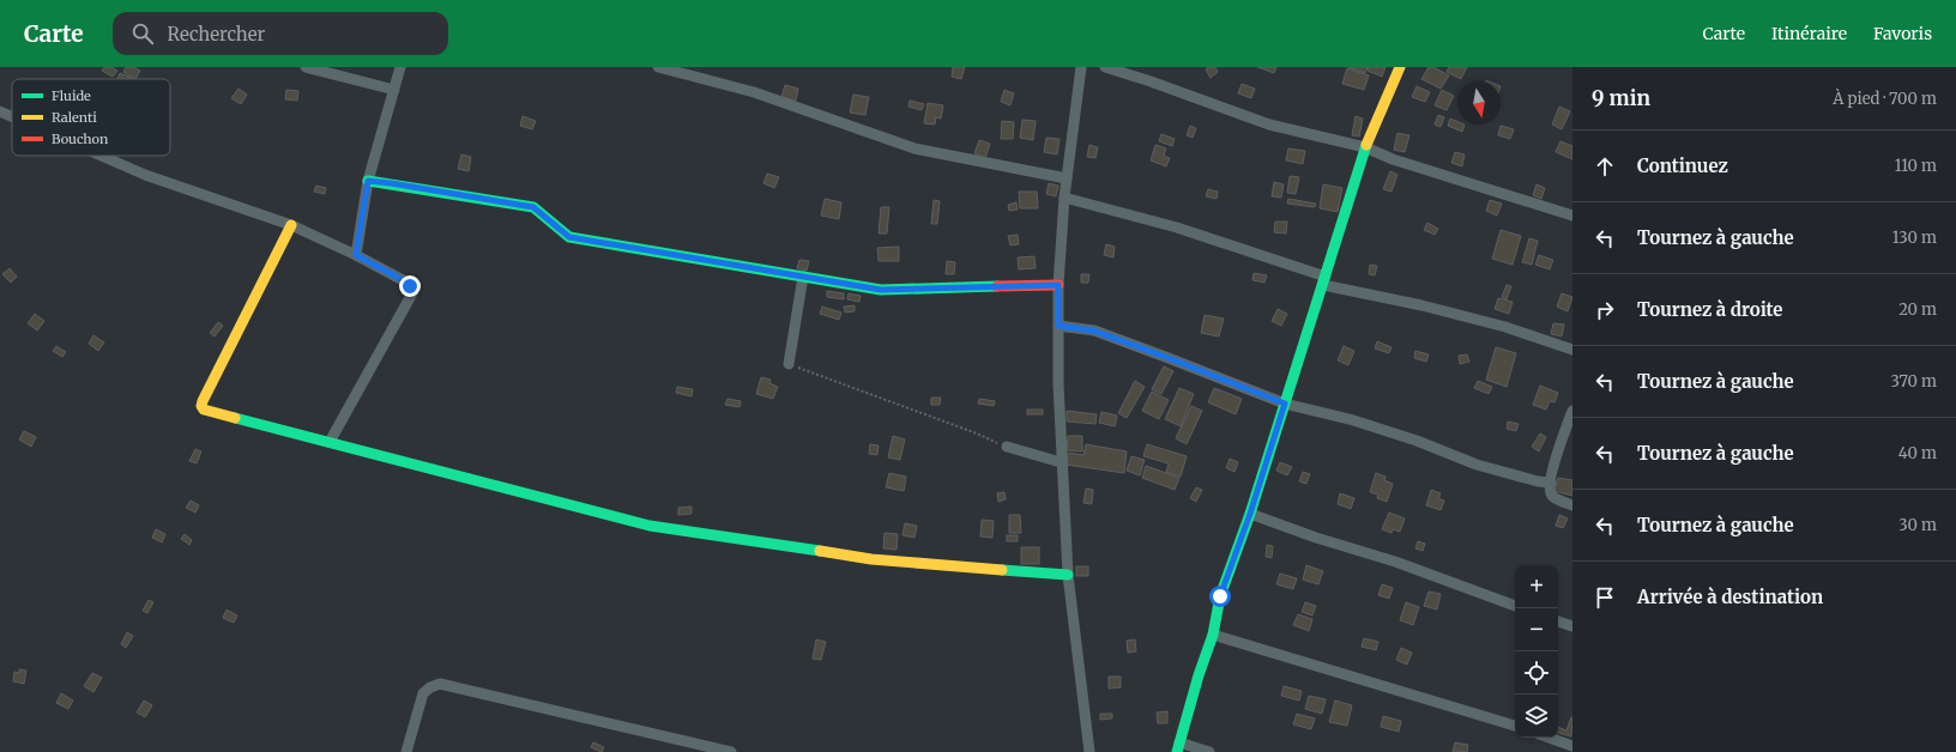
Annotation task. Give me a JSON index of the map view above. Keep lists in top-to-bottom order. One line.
{"legend":["Fluide","Ralenti","Bouchon"],"north":"bottom","page":{"header":"Carte","search":"Rechercher","nav":["Carte","Itinéraire","Favoris"],"heading":["9 min","À pied · 700 m"],"list":[["Continuez","110 m"],["Tournez à gauche","130 m"],["Tournez à droite","20 m"],["Tournez à gauche","370 m"],["Tournez à gauche","40 m"],["Tournez à gauche","30 m"],"Arrivée à destination"],"map_buttons":["+","−"]}}
